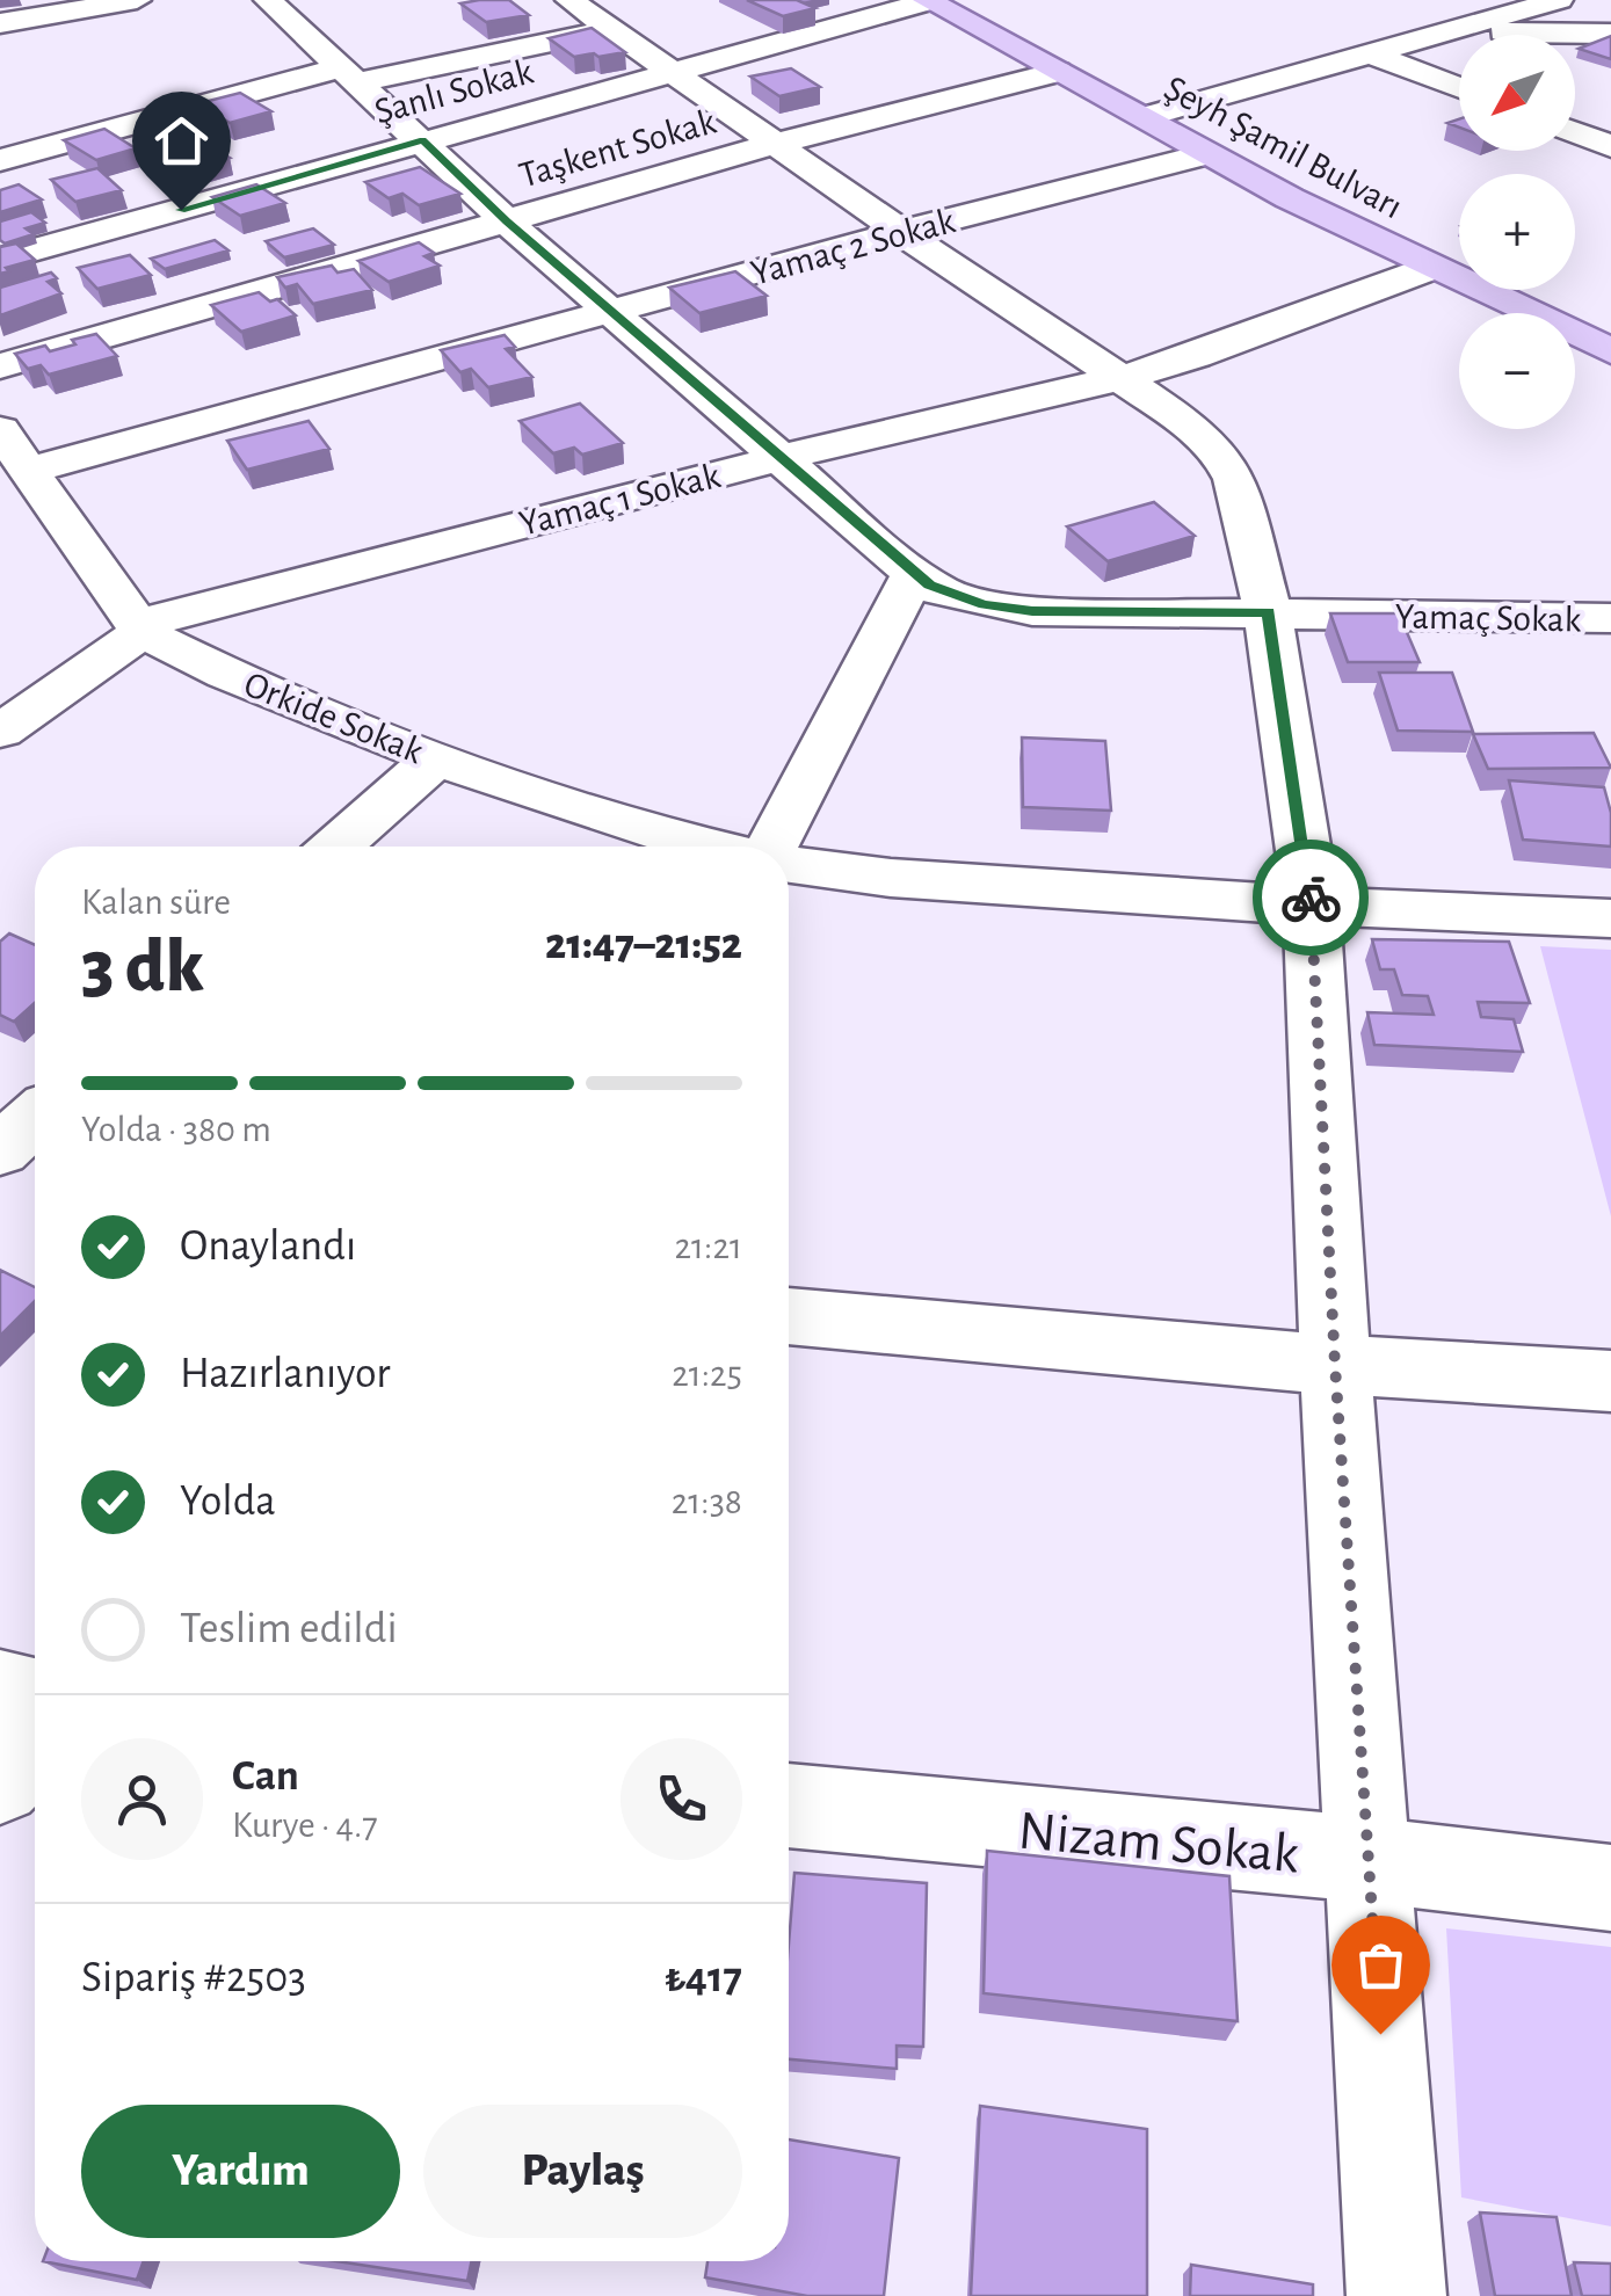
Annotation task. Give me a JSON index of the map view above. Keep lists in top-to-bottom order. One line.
{"streets":{"main road":["Şeyh Şamil Bulvarı"],"street":["Şanlı Sokak","Taşkent Sokak","Yamaç 2 Sokak","Yamaç 1 Sokak","Yamaç Sokak","Orkide Sokak","Nizam Sokak"]},"crossings":[["Şanlı Sokak","Şeyh Şamil Bulvarı"],["Şanlı Sokak","Yamaç Sokak"],["Şeyh Şamil Bulvarı","Taşkent Sokak"],["Şeyh Şamil Bulvarı","Yamaç 2 Sokak"],["Şeyh Şamil Bulvarı","Yamaç 1 Sokak"],["Taşkent Sokak","Yamaç Sokak"],["Yamaç 2 Sokak","Yamaç Sokak"],["Yamaç 2 Sokak","Orkide Sokak"],["Yamaç 1 Sokak","Yamaç Sokak"],["Yamaç 1 Sokak","Orkide Sokak"]],"north":"bottom left","page":{"map_buttons":["+","−"],"heading":["3 dk","Kalan süre","21:47–21:52"],"panel":["Can","Kurye · 4.7","Sipariş #2503","₺417"],"bar":"Yolda · 380 m","list":[["Onaylandı","21:21"],["Hazırlanıyor","21:25"],["Yolda","21:38"],"Teslim edildi"],"buttons":["Yardım","Paylaş"]}}
